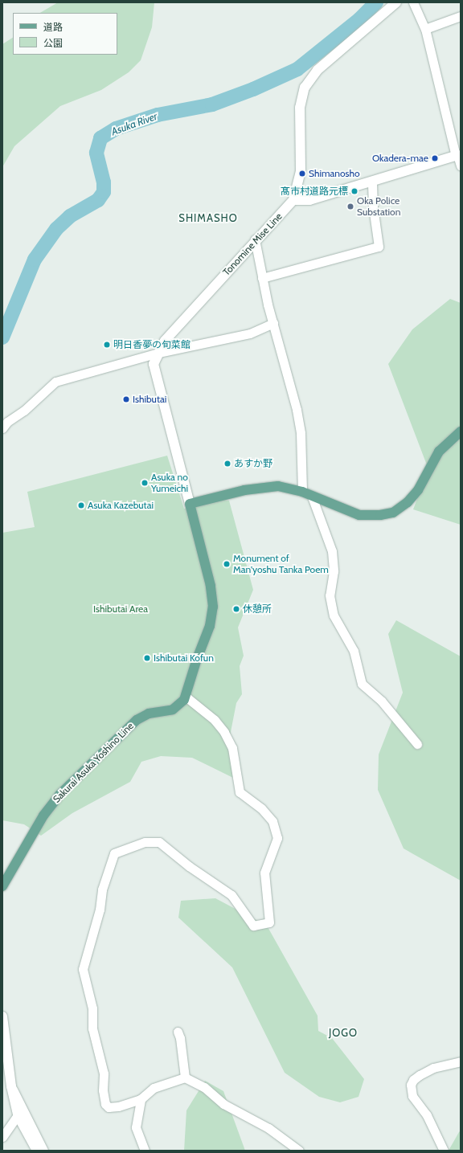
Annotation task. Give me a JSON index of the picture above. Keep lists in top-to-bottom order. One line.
{"streets":{"main road":["Tonomine Mise Line","Sakurai Asuka Yoshino Line"]},"crossings":[["Tonomine Mise Line","Sakurai Asuka Yoshino Line"]],"districts":["SHIMASHO","JOGO"],"water":["Asuka River"],"parks":["Ishibutai Area"],"places":["Okadera-mae","Shimanosho","髙市村道路元標","Oka Police Substation","明日香夢の旬菜館","Ishibutai","あすか野","Asuka no Yumeichi","Asuka Kazebutai","Monument of Man'yoshu Tanka Poem","休憩所","Ishibutai Kofun"],"legend":["道路","公園"]}
